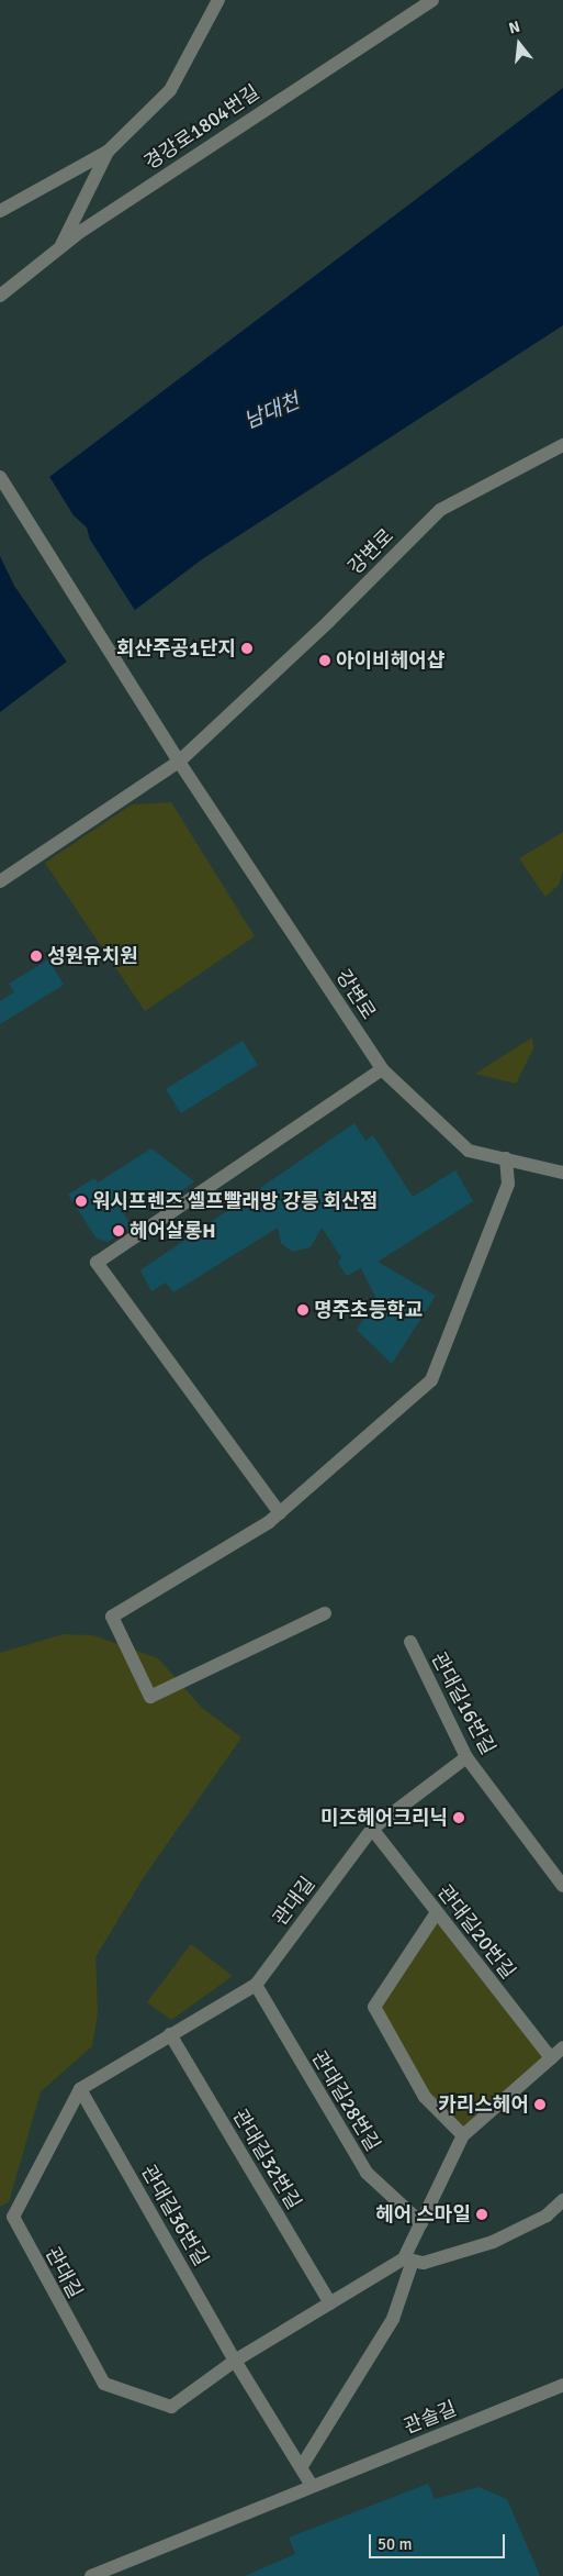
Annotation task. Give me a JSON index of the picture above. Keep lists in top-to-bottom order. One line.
{"streets":{"street":["경강로1804번길","강변로","관대길16번길","관대길","관대길20번길","관대길28번길","관대길32번길","관대길36번길","관솔길"]},"crossings":[["관대길16번길","관대길"],["관대길","관대길20번길"],["관대길","관대길28번길"],["관대길","관대길32번길"],["관대길","관대길36번길"]],"water":["남대천"],"places":["회산주공1단지","아이비헤어샵","성원유치원","워시프렌즈 셀프빨래방 강릉 회산점","헤어살롱H","명주초등학교","미즈헤어크리닉","카리스헤어","헤어 스마일"],"scale_bar":"50 m","north":"top"}
